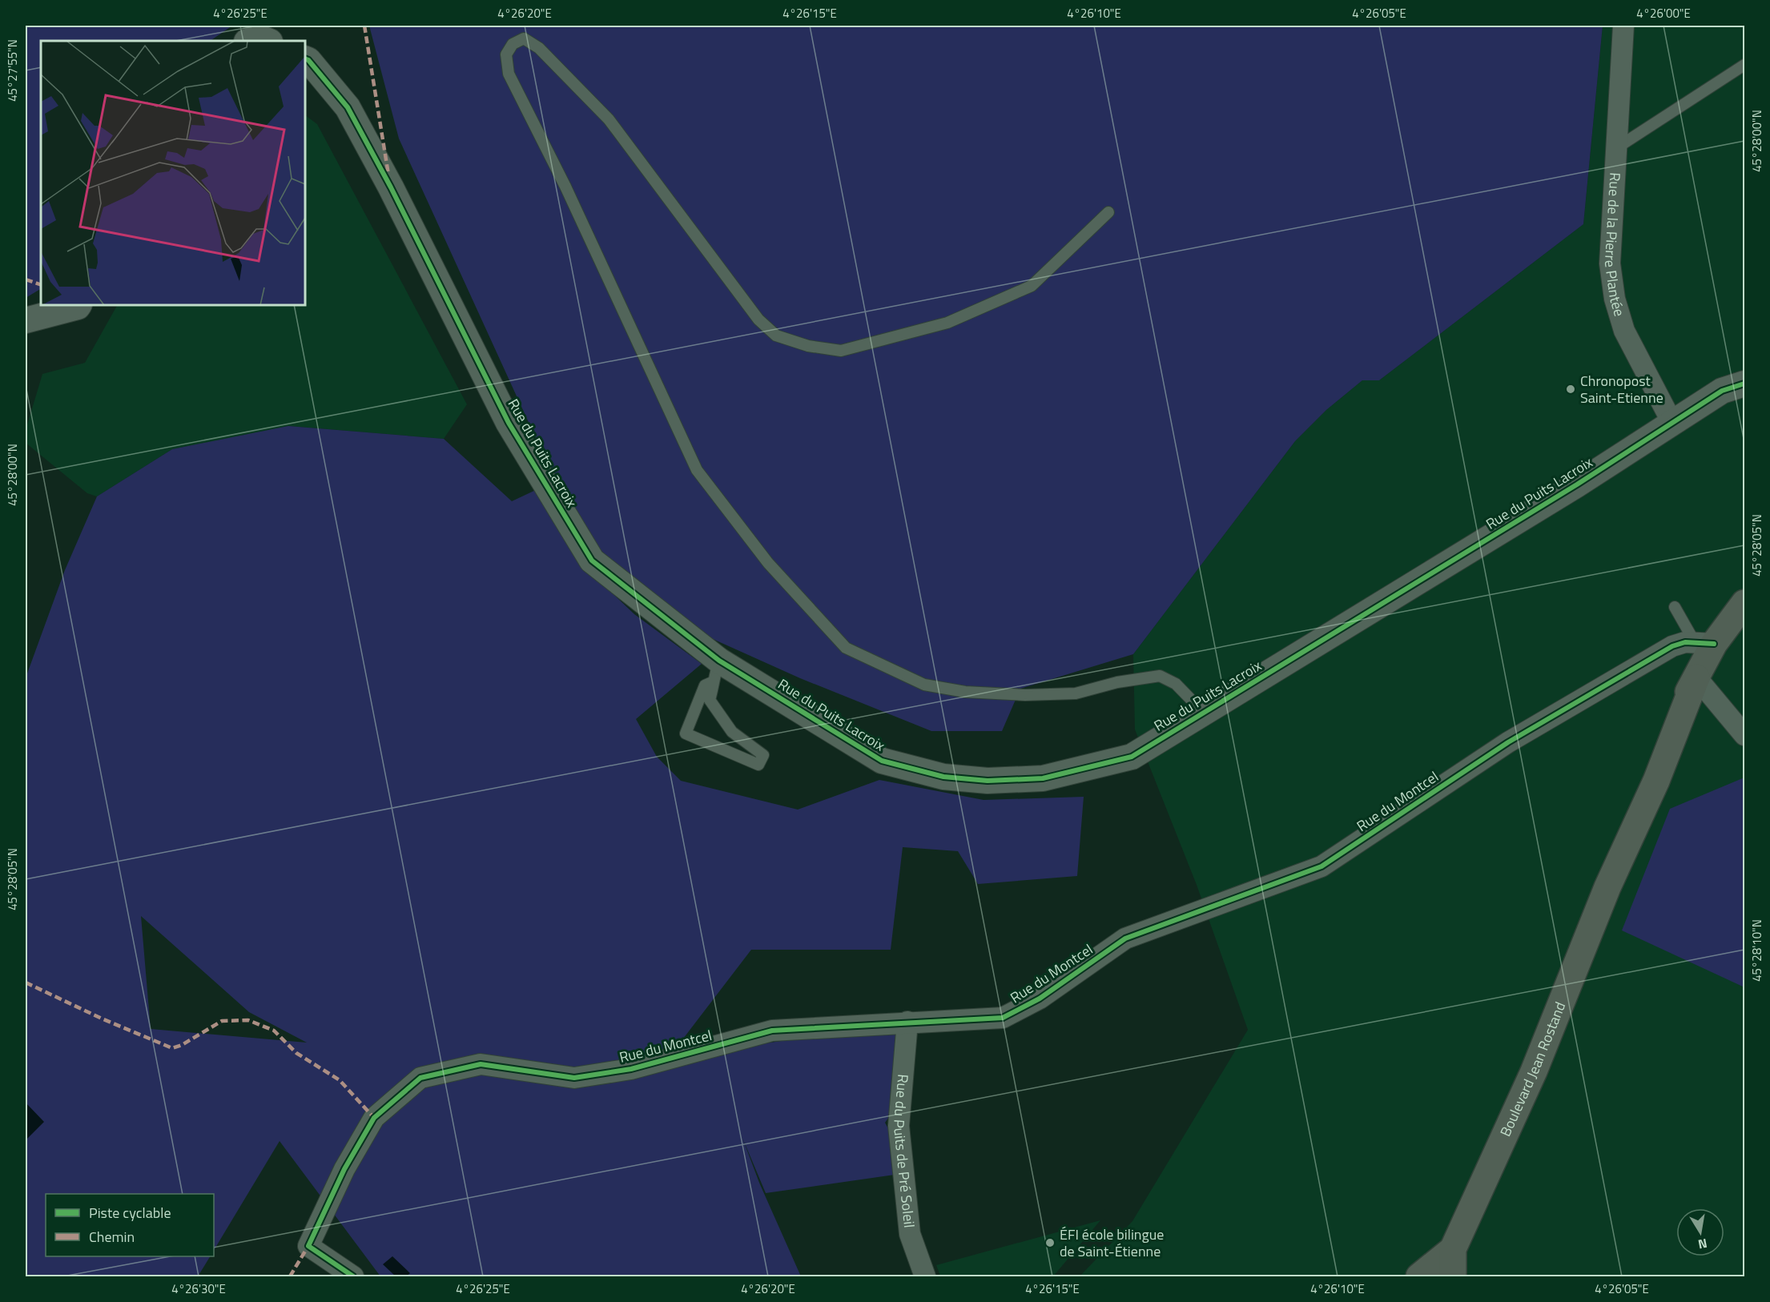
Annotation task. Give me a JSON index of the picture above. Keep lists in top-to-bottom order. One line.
{"streets":{"main road":["Boulevard Jean Rostand"],"street":["Rue de la Pierre Plantée","Rue du Puits Lacroix","Rue du Montcel","Rue du Puits de Pré Soleil"]},"crossings":[["Rue de la Pierre Plantée","Rue du Puits Lacroix"],["Rue du Montcel","Boulevard Jean Rostand"],["Rue du Montcel","Rue du Puits de Pré Soleil"]],"places":["Chronopost Saint-Etienne","ÉFI école bilingue de Saint-Étienne"],"legend":["Piste cyclable","Chemin"],"north":"bottom","coordinates":["4°26'25\"E","4°26'20\"E","4°26'15\"E","4°26'10\"E","4°26'05\"E","4°26'00\"E","45°27'55\"N","45°28'00\"N","45°28'05\"N","45°28'10\"N","4°26'30\"E"]}
